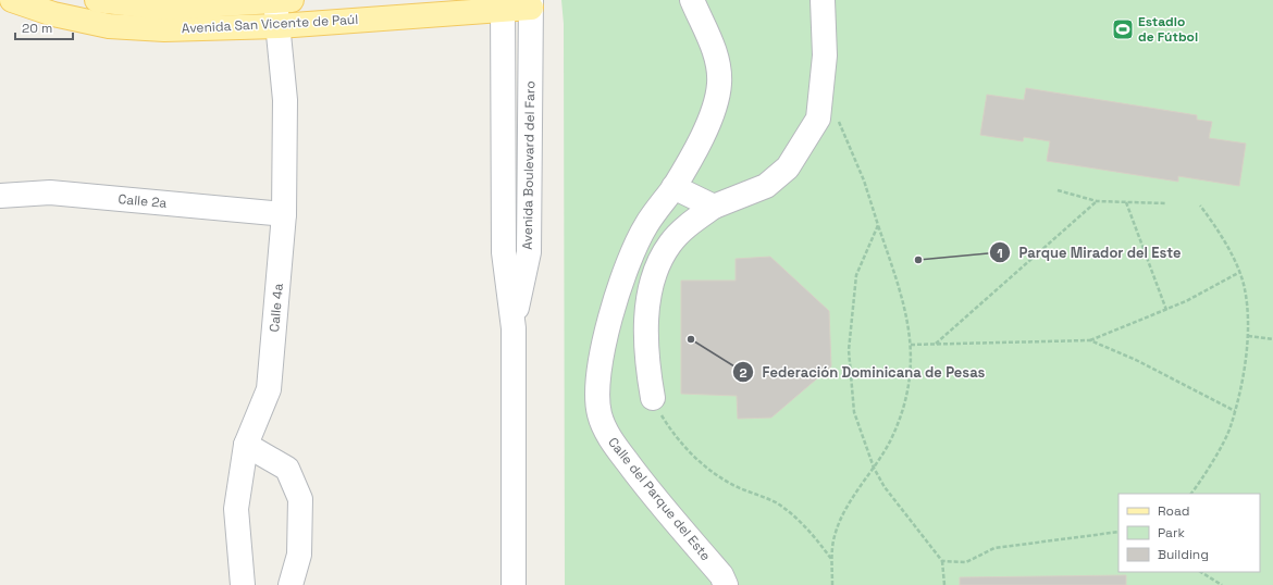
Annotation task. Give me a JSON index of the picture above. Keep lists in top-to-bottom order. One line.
{"streets":{"main road":["Avenida San Vicente de Paúl"],"street":["Avenida Boulevard del Faro","Calle 2a","Calle 4a","Calle del Parque del Este"]},"crossings":[["Avenida San Vicente de Paúl","Avenida Boulevard del Faro"],["Avenida San Vicente de Paúl","Calle 4a"],["Calle 2a","Calle 4a"]],"places":{"sports":["Estadio de Fútbol"],"other":["Parque Mirador del Este","Federación Dominicana de Pesas"]},"legend":["Road","Park","Building"],"scale_bar":"20 m"}
